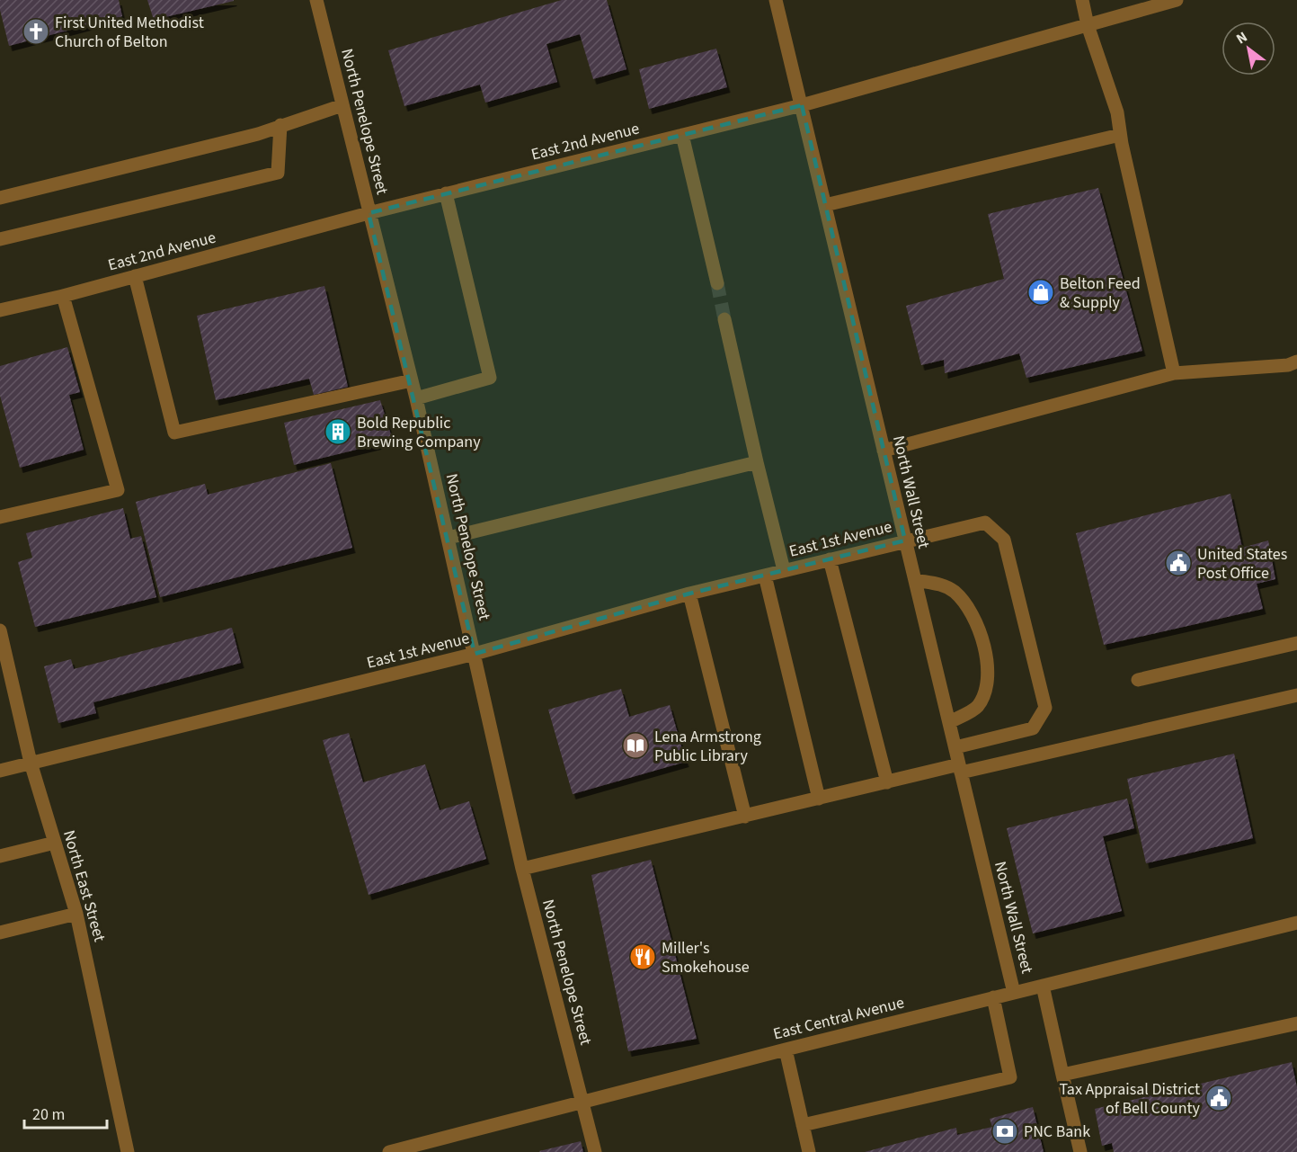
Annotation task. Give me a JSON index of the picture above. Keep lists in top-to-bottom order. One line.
{"streets":{"street":["North Penelope Street","East 2nd Avenue","North Wall Street","East 1st Avenue","North East Street","East Central Avenue"]},"crossings":[["North Penelope Street","East 2nd Avenue"],["North Penelope Street","East 1st Avenue"],["North Penelope Street","East Central Avenue"],["East 2nd Avenue","North Wall Street"],["North Wall Street","East 1st Avenue"],["North Wall Street","East Central Avenue"],["East 1st Avenue","North East Street"]],"places":{"church":["First United Methodist Church of Belton"],"shop":["Belton Feed & Supply"],"building":["Bold Republic Brewing Company"],"public building":["United States Post Office","Tax Appraisal District of Bell County"],"library":["Lena Armstrong Public Library"],"restaurant":["Miller's Smokehouse"],"bank":["PNC Bank"]},"scale_bar":"20 m","north":"top left"}
